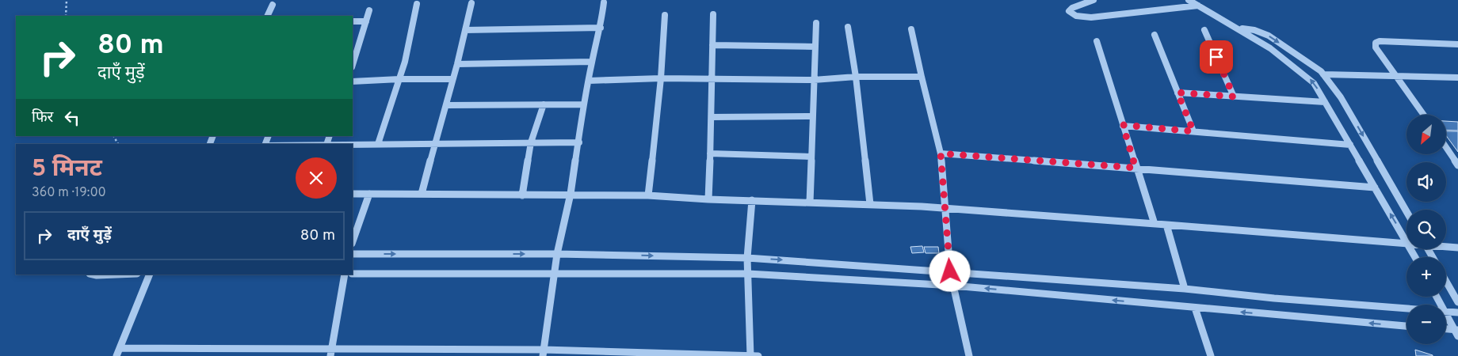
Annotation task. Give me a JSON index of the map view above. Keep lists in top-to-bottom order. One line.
{"north":"bottom left","page":{"turn":["80 m","दाएँ मुड़ें"],"then":"फिर","map_buttons":["+","−"],"heading":["5 मिनट","360 m · 19:00"],"list":[{"name":"दाएँ मुड़ें","value":"80 m"}]}}
